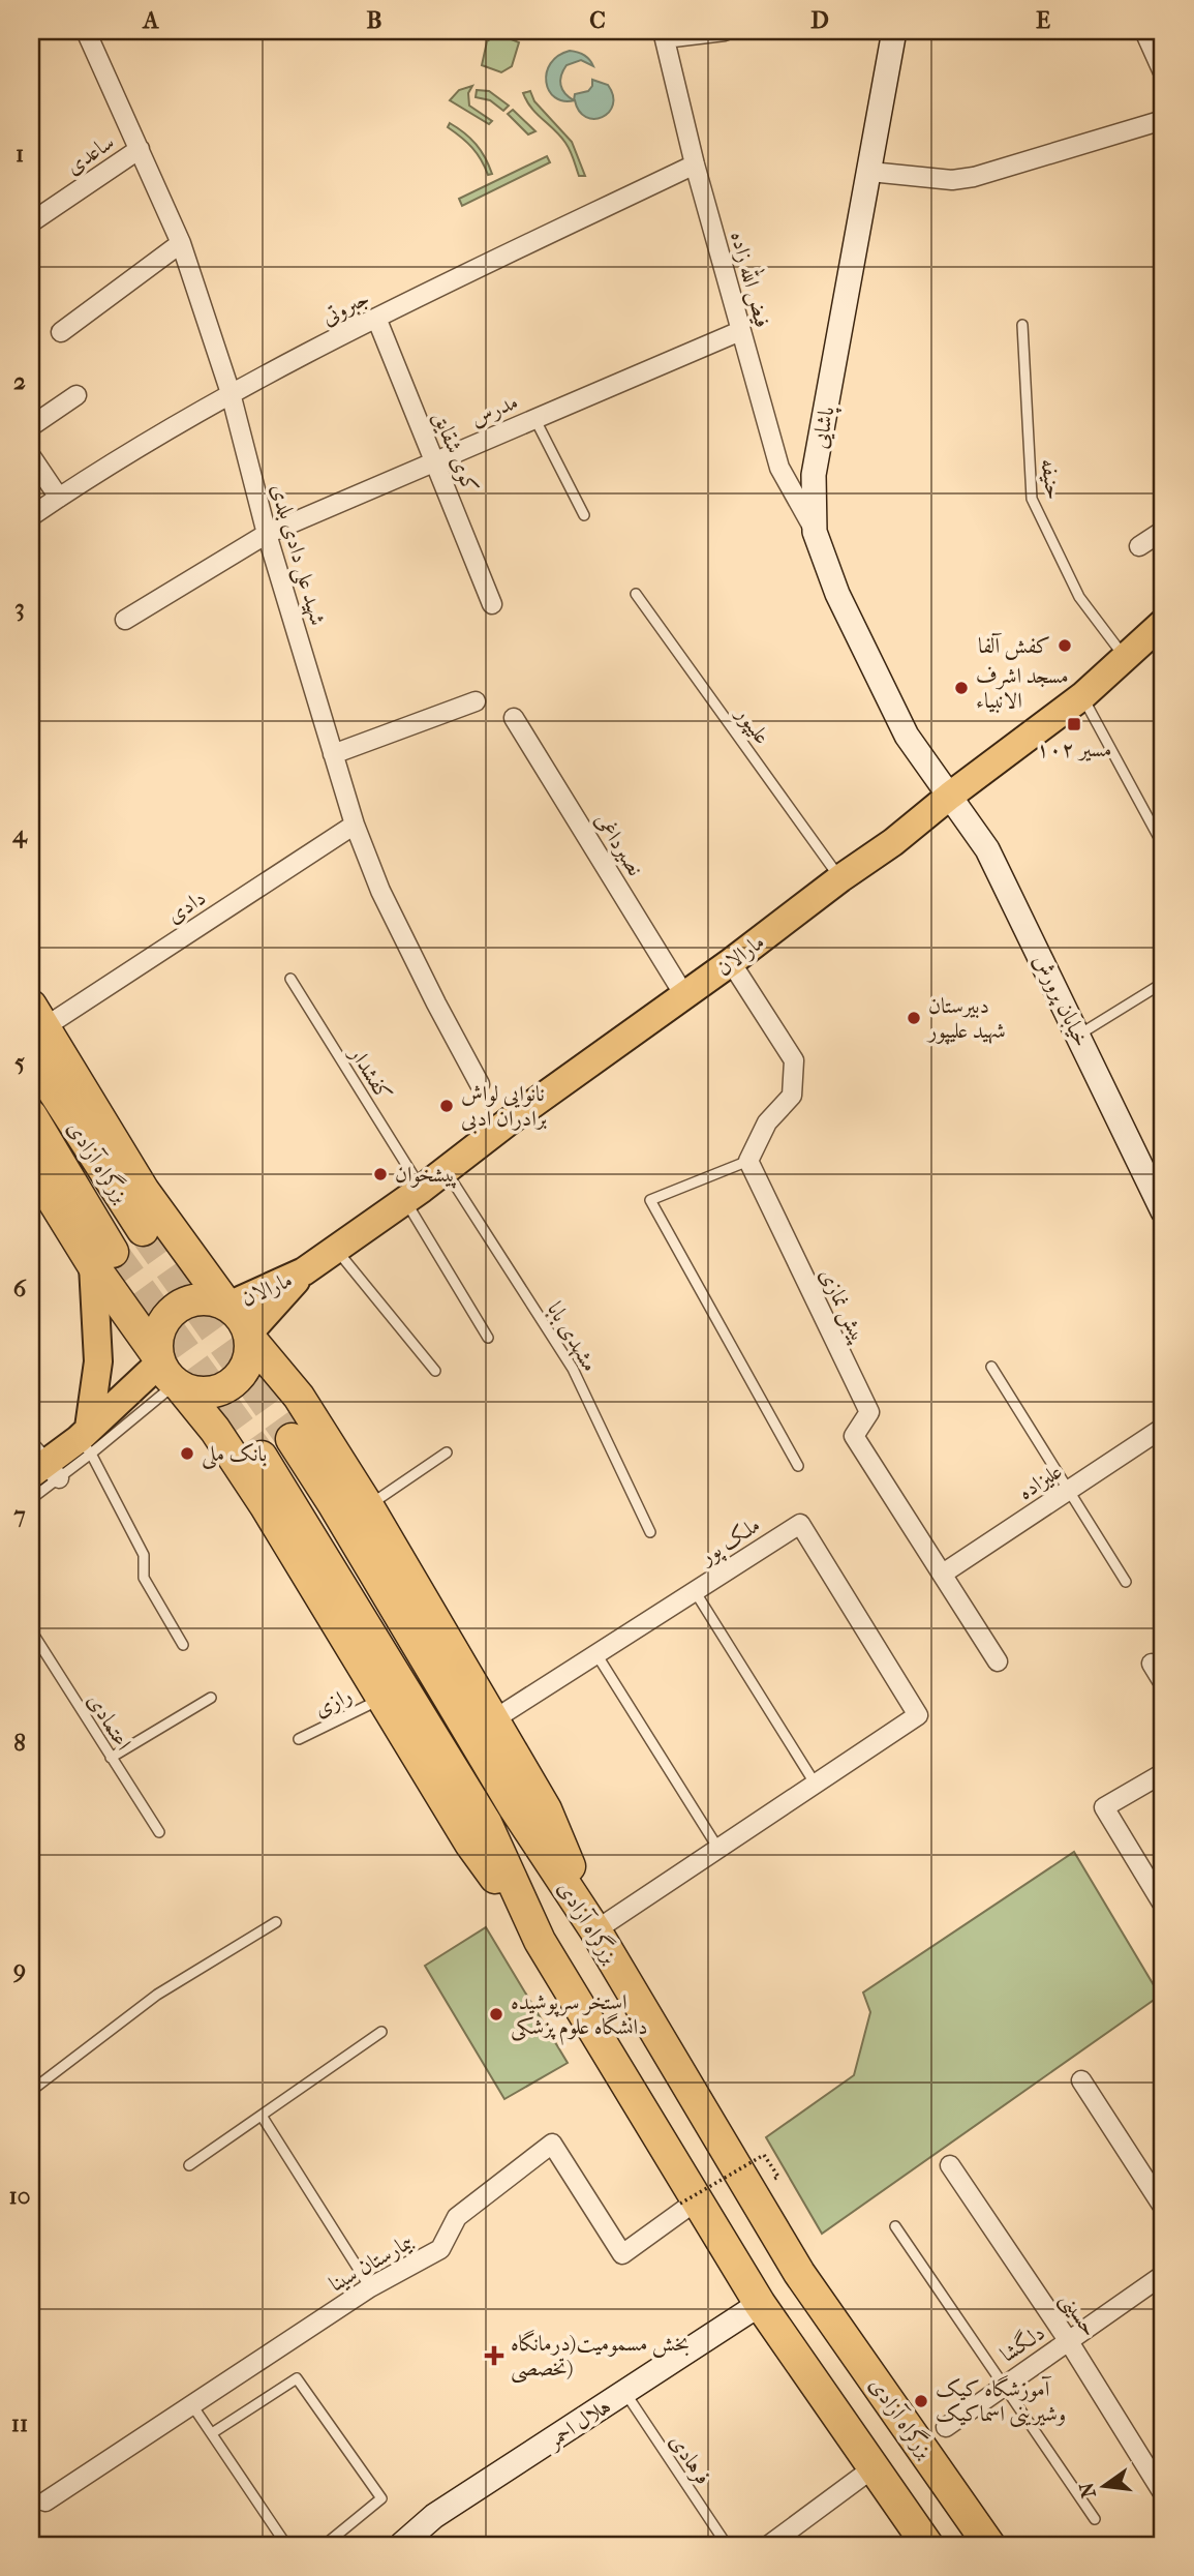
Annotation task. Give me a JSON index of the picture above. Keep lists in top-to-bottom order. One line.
{"streets":{"highway":["بزرگراه آزادی"],"main road":["پاشایی","مارالان","خیابان پرورش","هلال احمر"],"street":["ساعدی","فیض الله زاده","جبروتی","مدرس","کوی شقایق","شهید علی دادی بلدی","نصیرداغی","دادی","پیش نمازی","علیزاده","ملک پور","بیمارستان سینا","حسینی","دلگشا"],"lane":["حنیفه","علیپور","کفشدار","مشهدی بابا","رازی","اعتمادی","فرهادی"]},"crossings":[["ساعدی","شهید علی دادی بلدی"],["فیض الله زاده","جبروتی"],["فیض الله زاده","مدرس"],["فیض الله زاده","پاشایی"],["جبروتی","کوی شقایق"],["جبروتی","شهید علی دادی بلدی"],["مدرس","کوی شقایق"],["مدرس","شهید علی دادی بلدی"],["پاشایی","مارالان"],["پاشایی","خیابان پرورش"],["حنیفه","مارالان"],["شهید علی دادی بلدی","دادی"],["علیپور","مارالان"],["نصیرداغی","مارالان"],["مارالان","خیابان پرورش"],["مارالان","کفشدار"],["مارالان","مشهدی بابا"],["پیش نمازی","علیزاده"],["حسینی","دلگشا"],["هلال احمر","فرهادی"]],"places":{"other":["کفش آلفا","مسجد اشرف الانبیاء","دبیرستان شهید علیپور","نانوایی لواش برادران ادبی","پیشخوان","بانک ملی","استخر سرپوشیده دانشگاه علوم پزشکی","آموزشگاه کیک وشیرینی اسماکیک"],"transit":["مسیر ۱۰۲"],"health":["بخش مسمومیت(درمانگاه تخصصی)"]},"north":"left","grid":{"columns":["A","B","C","D","E"],"rows":["1","2","3","4","5","6","7","8","9","10","11"]}}
